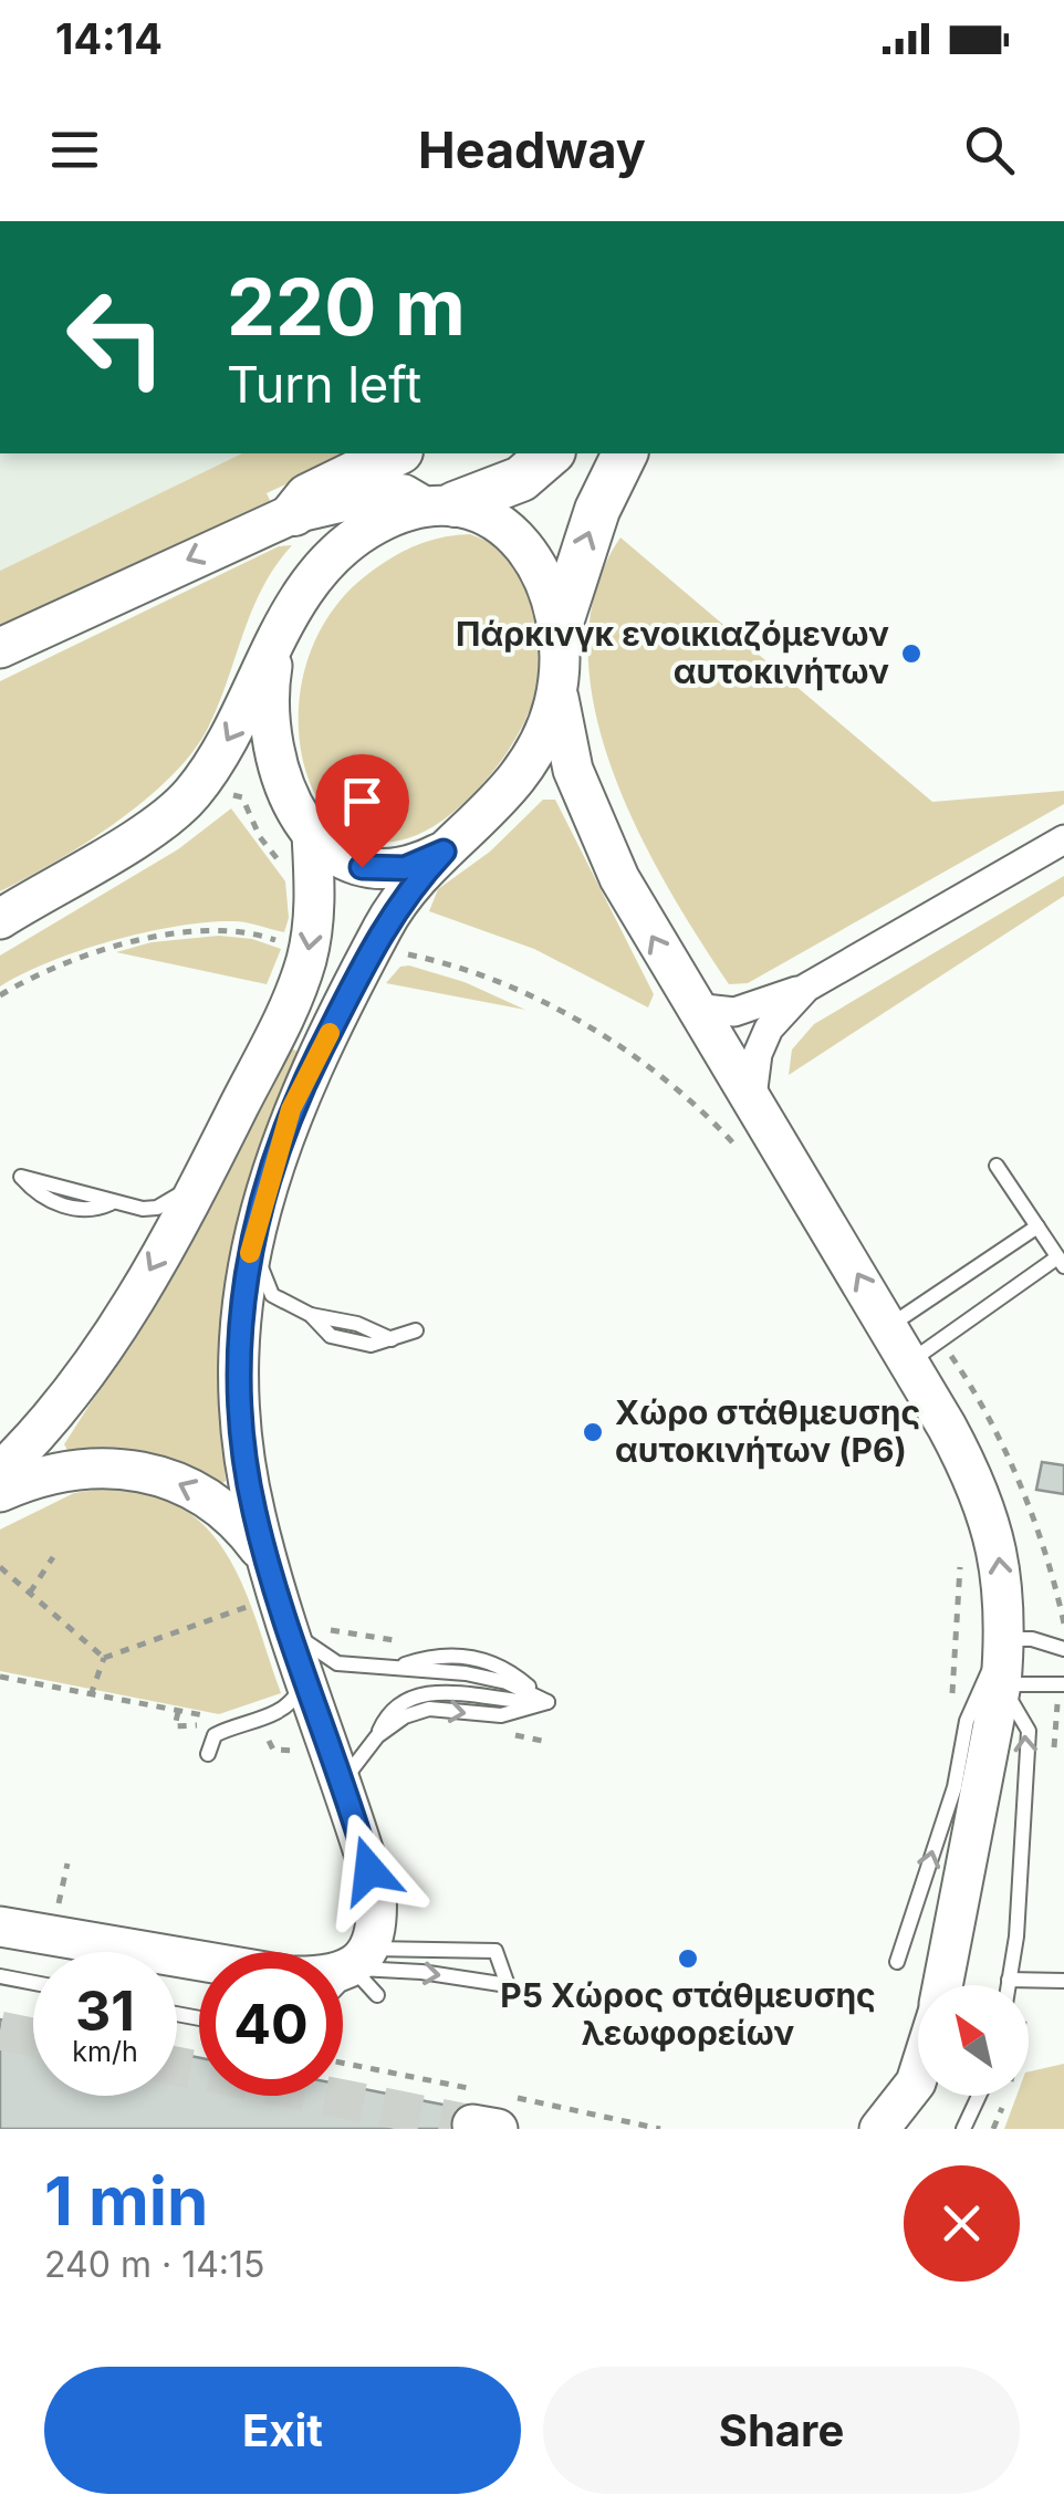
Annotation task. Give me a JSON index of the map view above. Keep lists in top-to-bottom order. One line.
{"places":["Πάρκινγκ ενοικιαζόμενων αυτοκινήτων","Χώρο στάθμευσης αυτοκινήτων (P6)","P5 Χώρος στάθμευσης λεωφορείων"],"north":"top left","page":{"status":"14:14","header":"Headway","turn":["220 m","Turn left"],"speed":"31 km/h","limit":"40","heading":["1 min","240 m · 14:15"],"buttons":["Exit","Share"]}}
